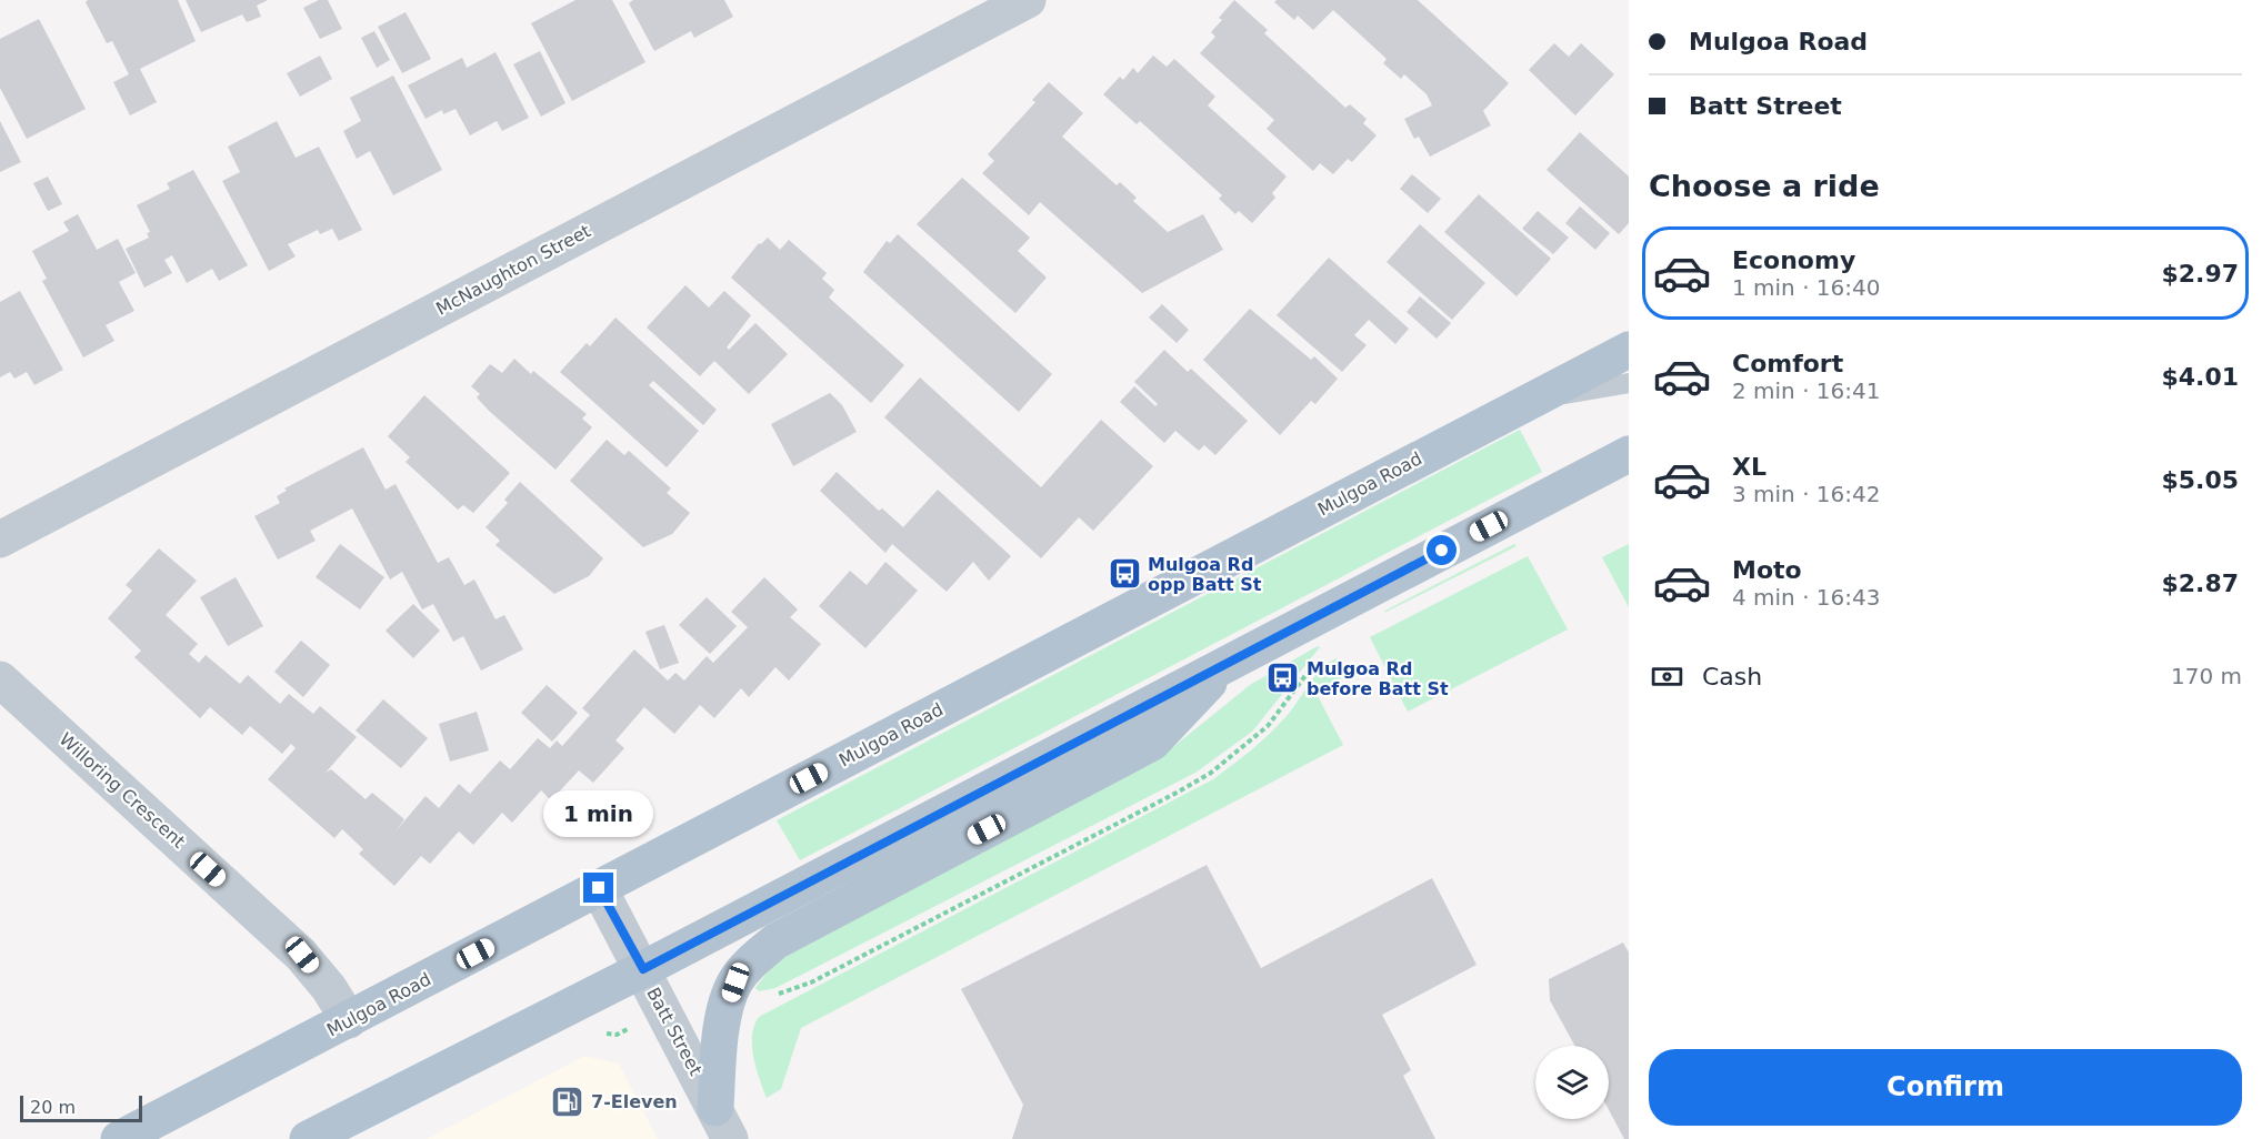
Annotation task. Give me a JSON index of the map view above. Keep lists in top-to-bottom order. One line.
{"streets":{"main road":["Mulgoa Road"],"street":["McNaughton Street","Willoring Crescent","Batt Street"]},"crossings":[["Mulgoa Road","Willoring Crescent"],["Mulgoa Road","Batt Street"]],"places":{"bus stop":["Mulgoa Rd opp Batt St","Mulgoa Rd before Batt St"],"fuel station":["7-Eleven"]},"scale_bar":"20 m","page":{"banner":["Mulgoa Road","Batt Street"],"heading":"Choose a ride","list":[{"name":"Economy","note":"1 min · 16:40","value":"$2.97"},{"name":"Comfort","note":"2 min · 16:41","value":"$4.01"},{"name":"XL","note":"3 min · 16:42","value":"$5.05"},{"name":"Moto","note":"4 min · 16:43","value":"$2.87"}],"pay":["Cash","170 m"],"bubble":"1 min","buttons":"Confirm","scale":"20 m"}}
